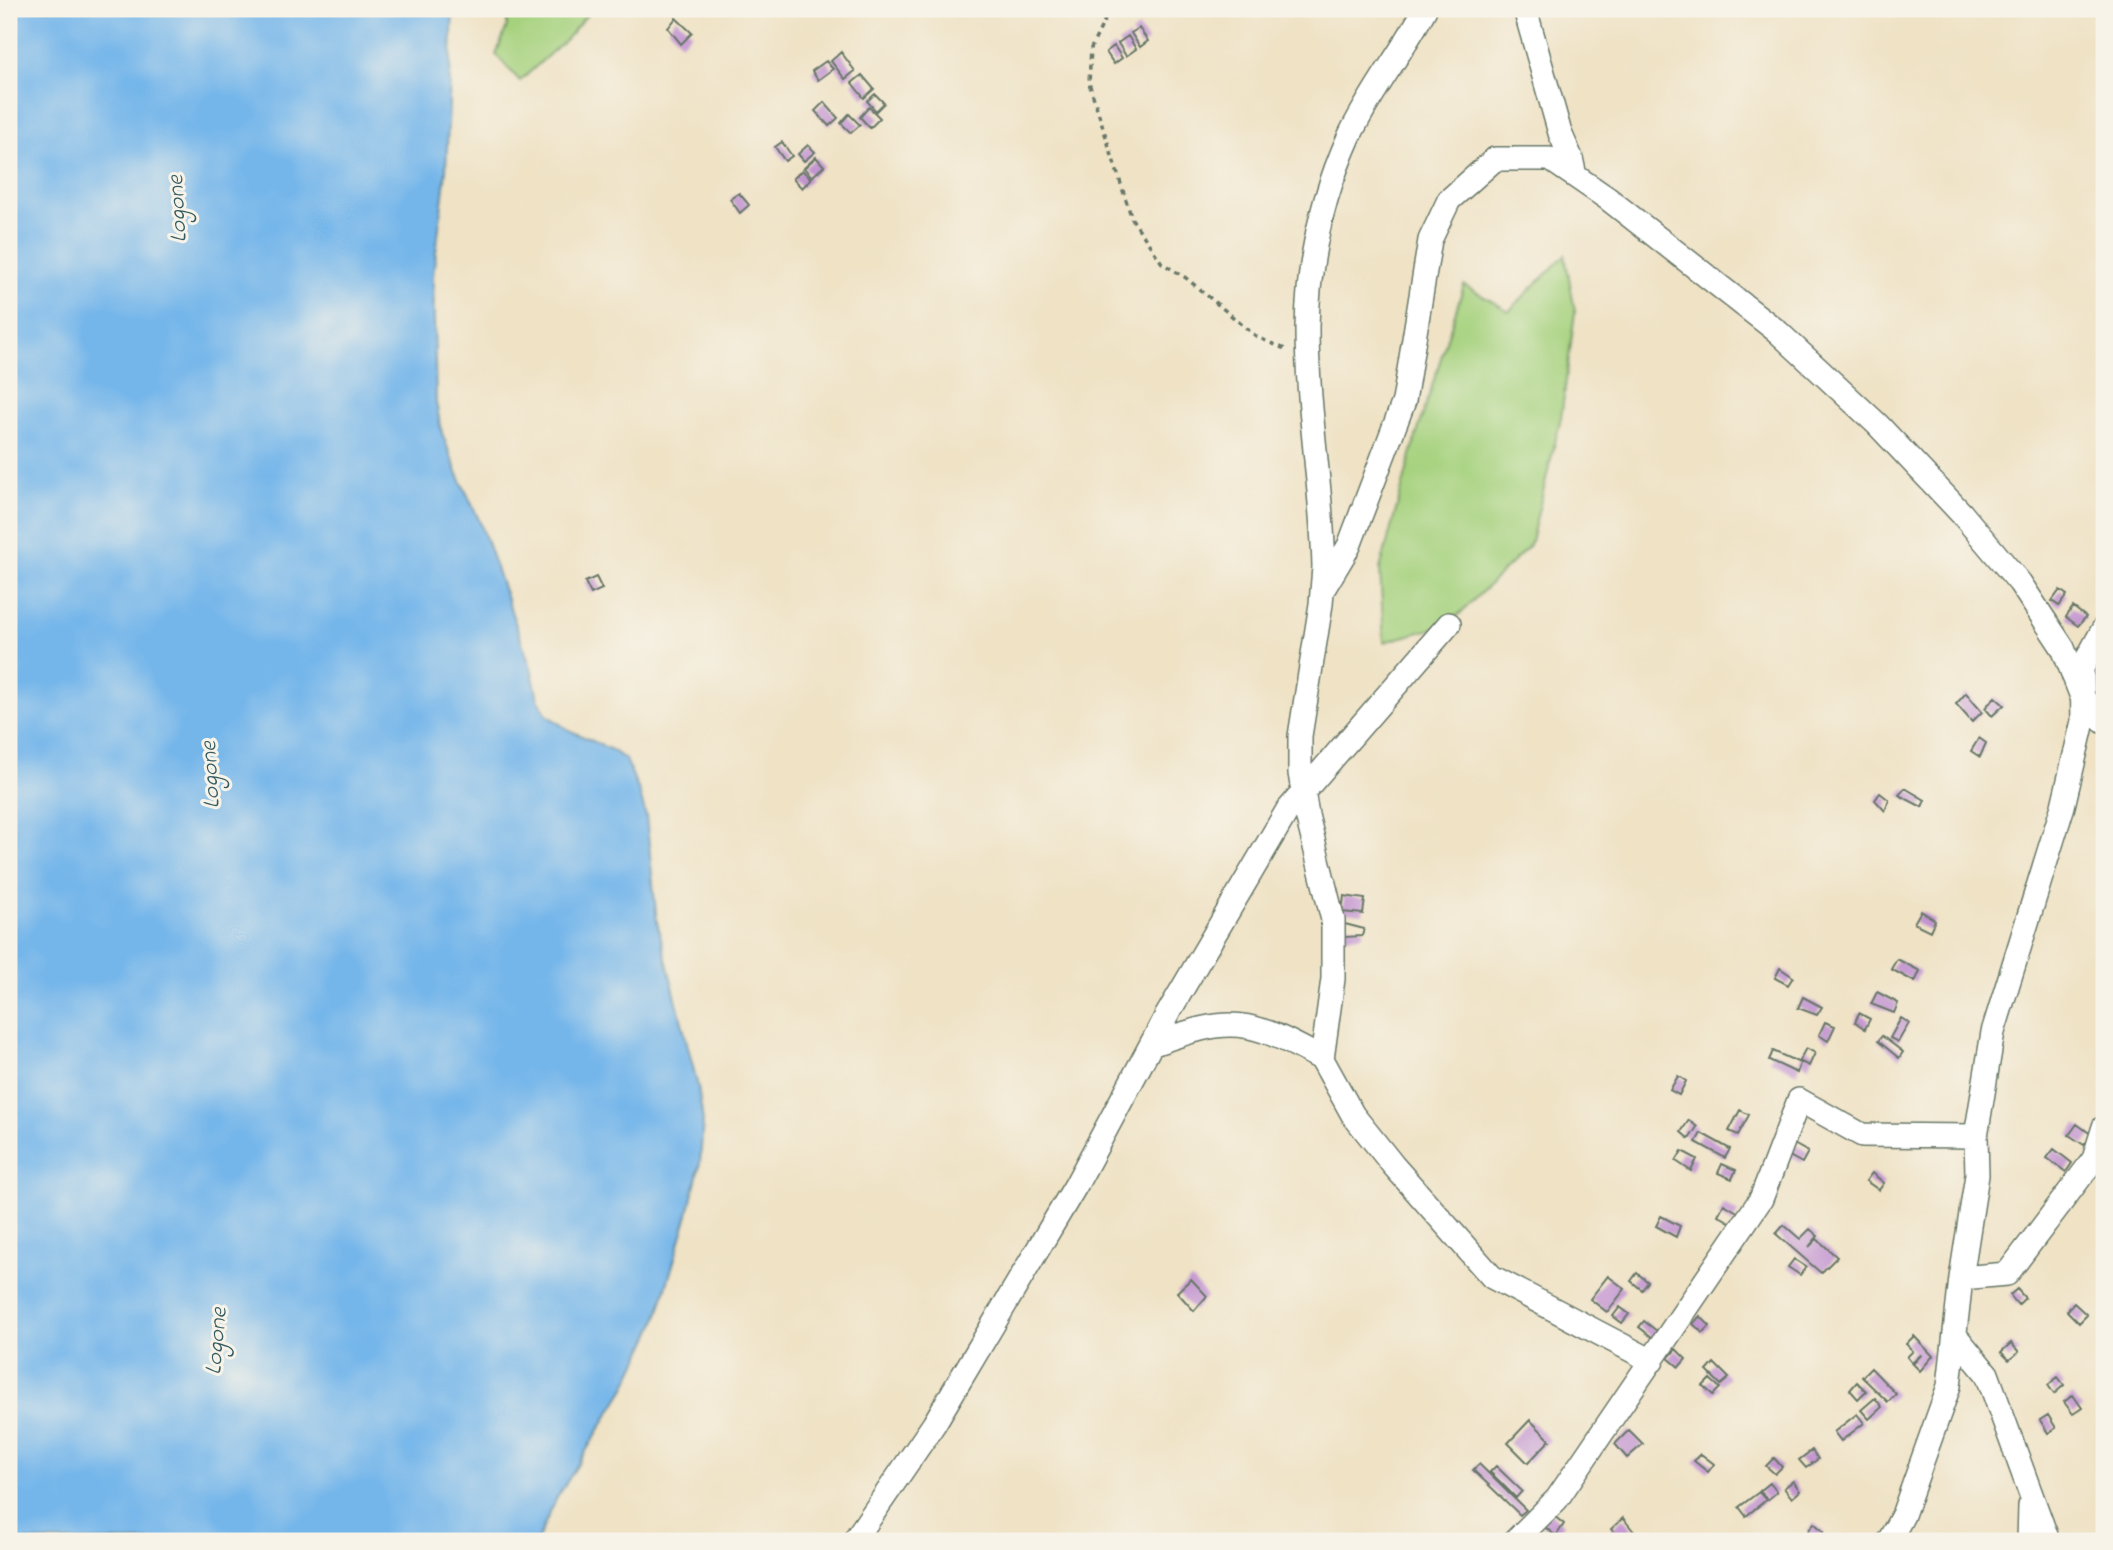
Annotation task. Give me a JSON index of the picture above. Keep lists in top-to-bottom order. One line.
{"water":["Logone"]}
